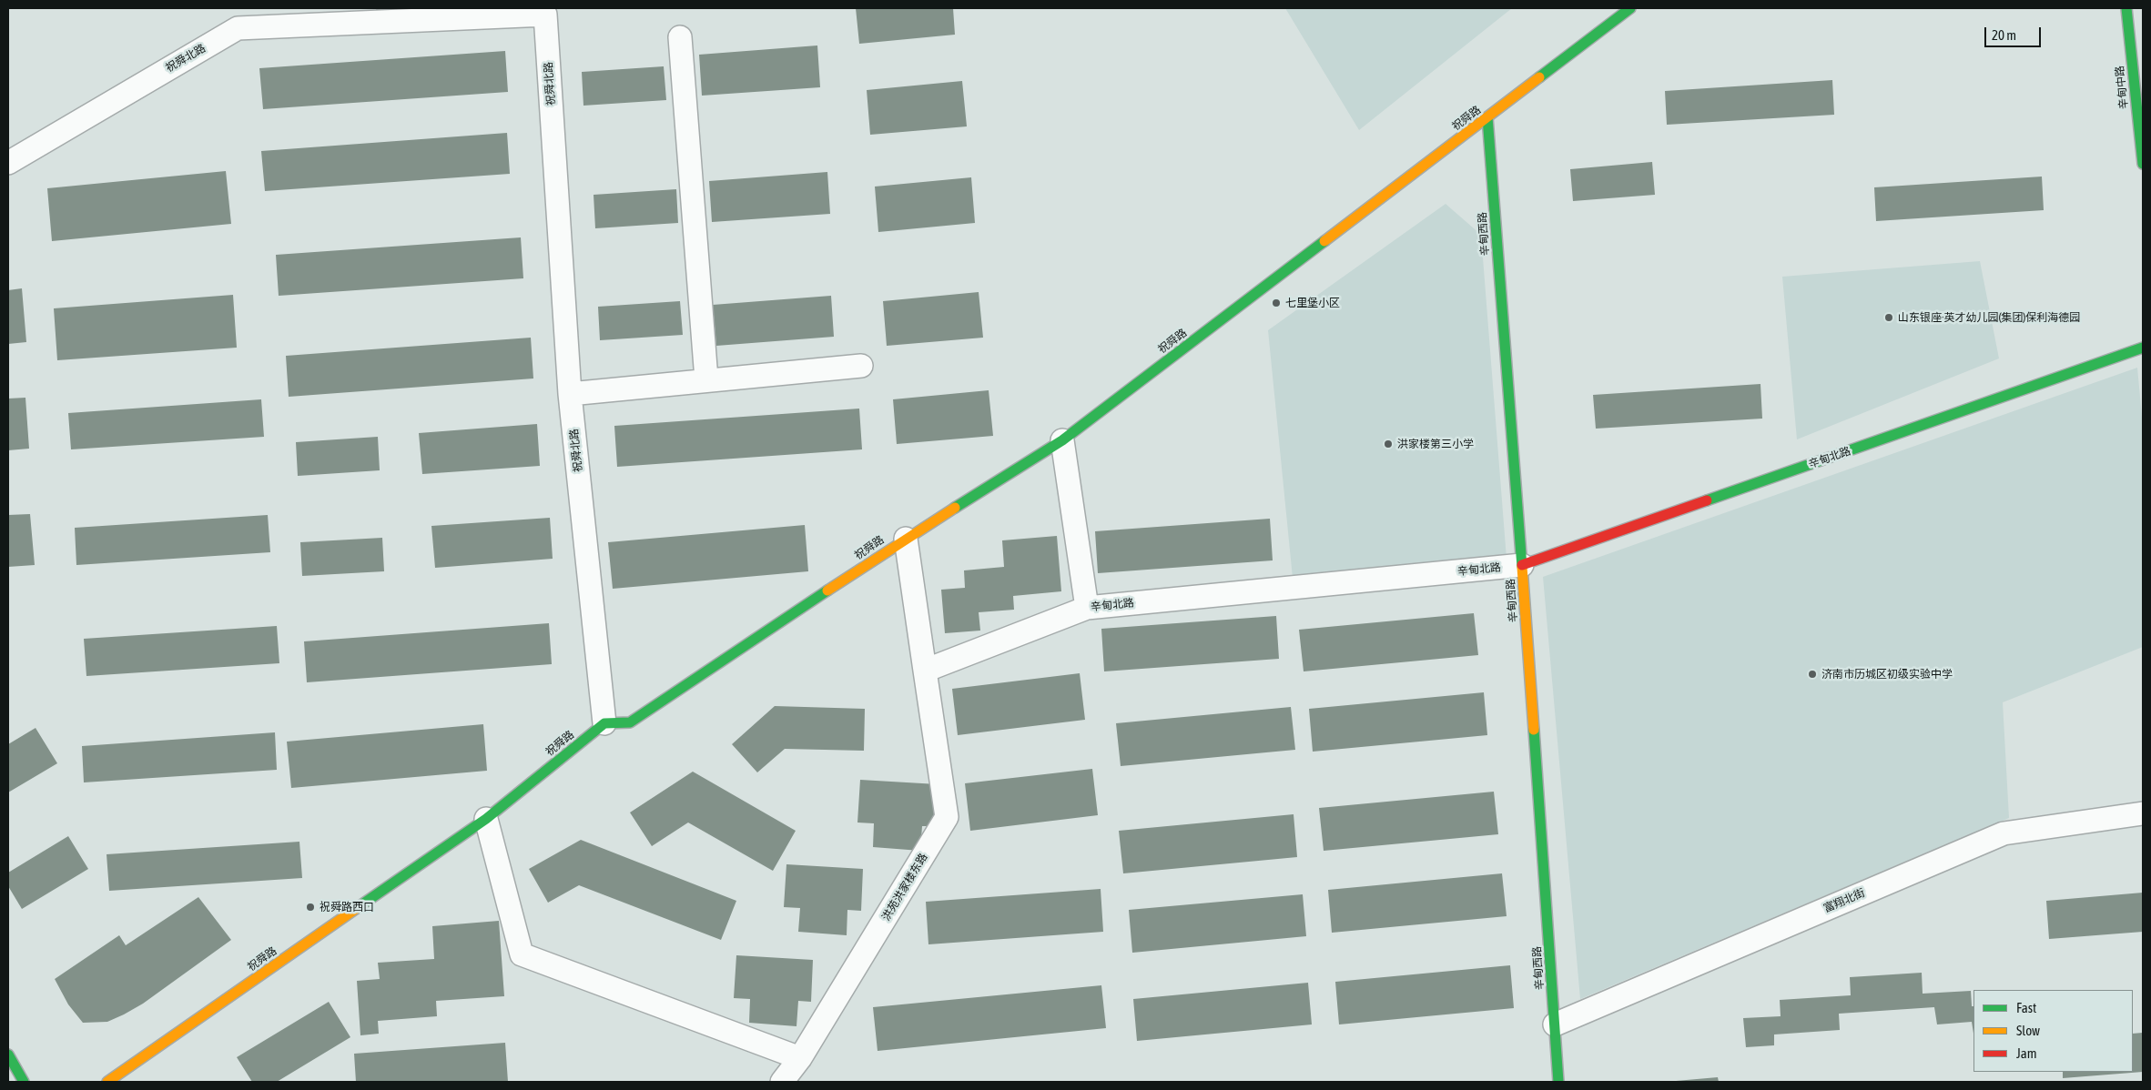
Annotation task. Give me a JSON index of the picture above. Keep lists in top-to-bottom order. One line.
{"streets":{"main road":["辛甸中路","祝舜路","辛甸西路","辛甸北路"],"street":["祝舜北路","洪苑洪家楼东路","富翔北街"]},"crossings":[["祝舜北路","祝舜路"],["祝舜路","辛甸西路"],["辛甸西路","辛甸北路"],["辛甸西路","富翔北街"],["辛甸北路","洪苑洪家楼东路"]],"places":["七里堡小区","山东银座·英才幼儿园(集团)保利海德园","洪家楼第三小学","济南市历城区初级实验中学","祝舜路西口"],"legend":["Fast","Slow","Jam"],"scale_bar":"20 m"}
